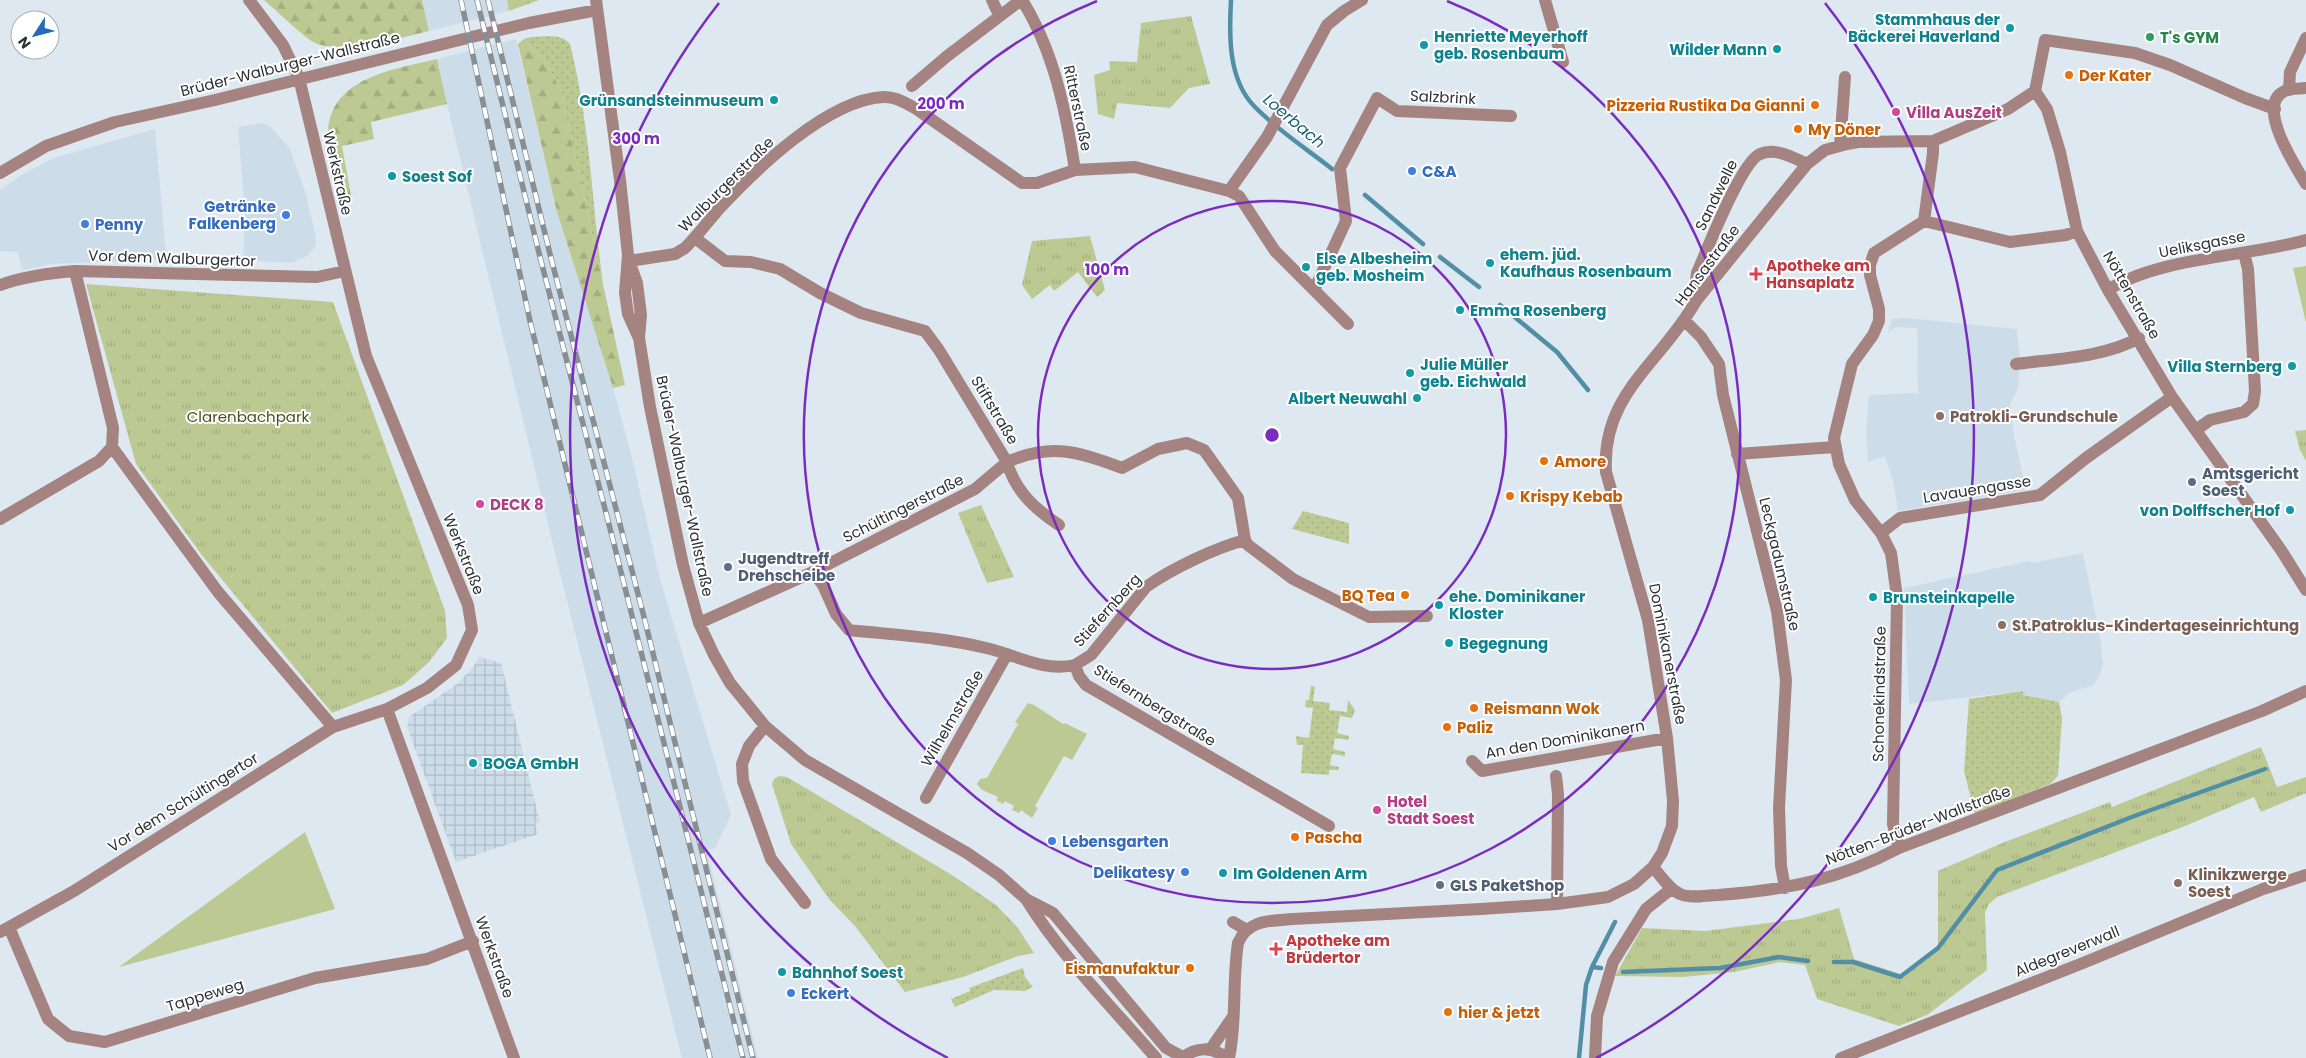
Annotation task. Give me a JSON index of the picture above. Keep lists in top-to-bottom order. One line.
{"streets":{"street":["Brüder-Walburger-Wallstraße","Salzbrink","Ritterstraße","Werkstraße","Walburgerstraße","Sandwelle","Ueliksgasse","Vor dem Walburgertor","Hansastraße","Nöttenstraße","Stiftstraße","Lavauengasse","Schültingerstraße","Leckgadumstraße","Stiefernberg","Dominikanerstraße","Schonekindstraße","Stiefernbergstraße","Wilhelmstraße","An den Dominikanern","Vor dem Schültingertor","Nötten-Brüder-Wallstraße","Aldegreverwall","Tappeweg"]},"crossings":[["Brüder-Walburger-Wallstraße","Werkstraße"],["Brüder-Walburger-Wallstraße","Walburgerstraße"],["Brüder-Walburger-Wallstraße","Schültingerstraße"],["Ritterstraße","Walburgerstraße"],["Werkstraße","Vor dem Walburgertor"],["Werkstraße","Vor dem Schültingertor"],["Werkstraße","Tappeweg"],["Walburgerstraße","Stiftstraße"],["Sandwelle","Hansastraße"],["Ueliksgasse","Nöttenstraße"],["Hansastraße","Leckgadumstraße"],["Hansastraße","Dominikanerstraße"],["Nöttenstraße","Lavauengasse"],["Stiftstraße","Schültingerstraße"],["Stiftstraße","Stiefernberg"],["Lavauengasse","Schonekindstraße"],["Schültingerstraße","Stiefernbergstraße"],["Leckgadumstraße","Nötten-Brüder-Wallstraße"],["Stiefernberg","Stiefernbergstraße"],["Dominikanerstraße","An den Dominikanern"],["Schonekindstraße","Nötten-Brüder-Wallstraße"],["Stiefernbergstraße","Wilhelmstraße"],["Vor dem Schültingertor","Tappeweg"]],"water":["Loerbach"],"parks":["Clarenbachpark"],"places":{"other":["Stammhaus der Bäckerei Haverland","T's GYM","Henriette Meyerhoff geb. Rosenbaum","Wilder Mann","Der Kater","Grünsandsteinmuseum","Pizzeria Rustika Da Gianni","Villa AusZeit","My Döner","C&A","Soest Sof","Getränke Falkenberg","Penny","ehem. jüd. Kaufhaus Rosenbaum","Else Albesheim geb. Mosheim","Emma Rosenberg","Villa Sternberg","Julie Müller geb. Eichwald","Albert Neuwahl","Patrokli-Grundschule","Amore","Amtsgericht Soest","Krispy Kebab","DECK 8","von Dolffscher Hof","Jugendtreff Drehscheibe","BQ Tea","Brunsteinkapelle","ehe. Dominikaner Kloster","St.Patroklus-Kindertageseinrichtung","Begegnung","Reismann Wok","Paliz","BOGA GmbH","Hotel Stadt Soest","Pascha","Lebensgarten","Delikatesy","Im Goldenen Arm","Klinikzwerge Soest","GLS PaketShop","Eismanufaktur","Bahnhof Soest","Eckert","hier & jetzt"],"health":["Apotheke am Hansaplatz","Apotheke am Brüdertor"]},"north":"bottom left","rings":["200 m","300 m","100 m"]}
